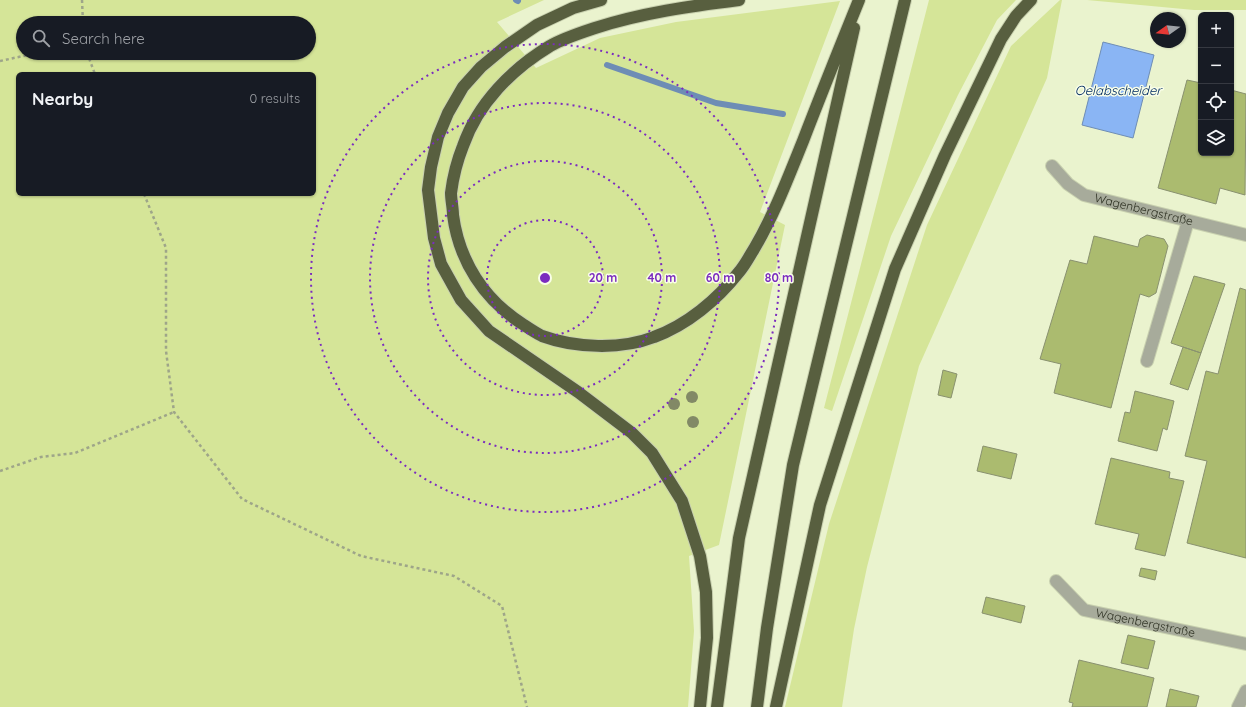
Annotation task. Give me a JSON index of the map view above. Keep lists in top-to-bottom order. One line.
{"streets":{"street":["Wagenbergstraße"]},"water":["Oelabscheider"],"north":"left","page":{"map_buttons":["+","−"],"search":"Search here","heading":["Nearby","0 results"]},"rings":["20 m","40 m","60 m","80 m"]}
